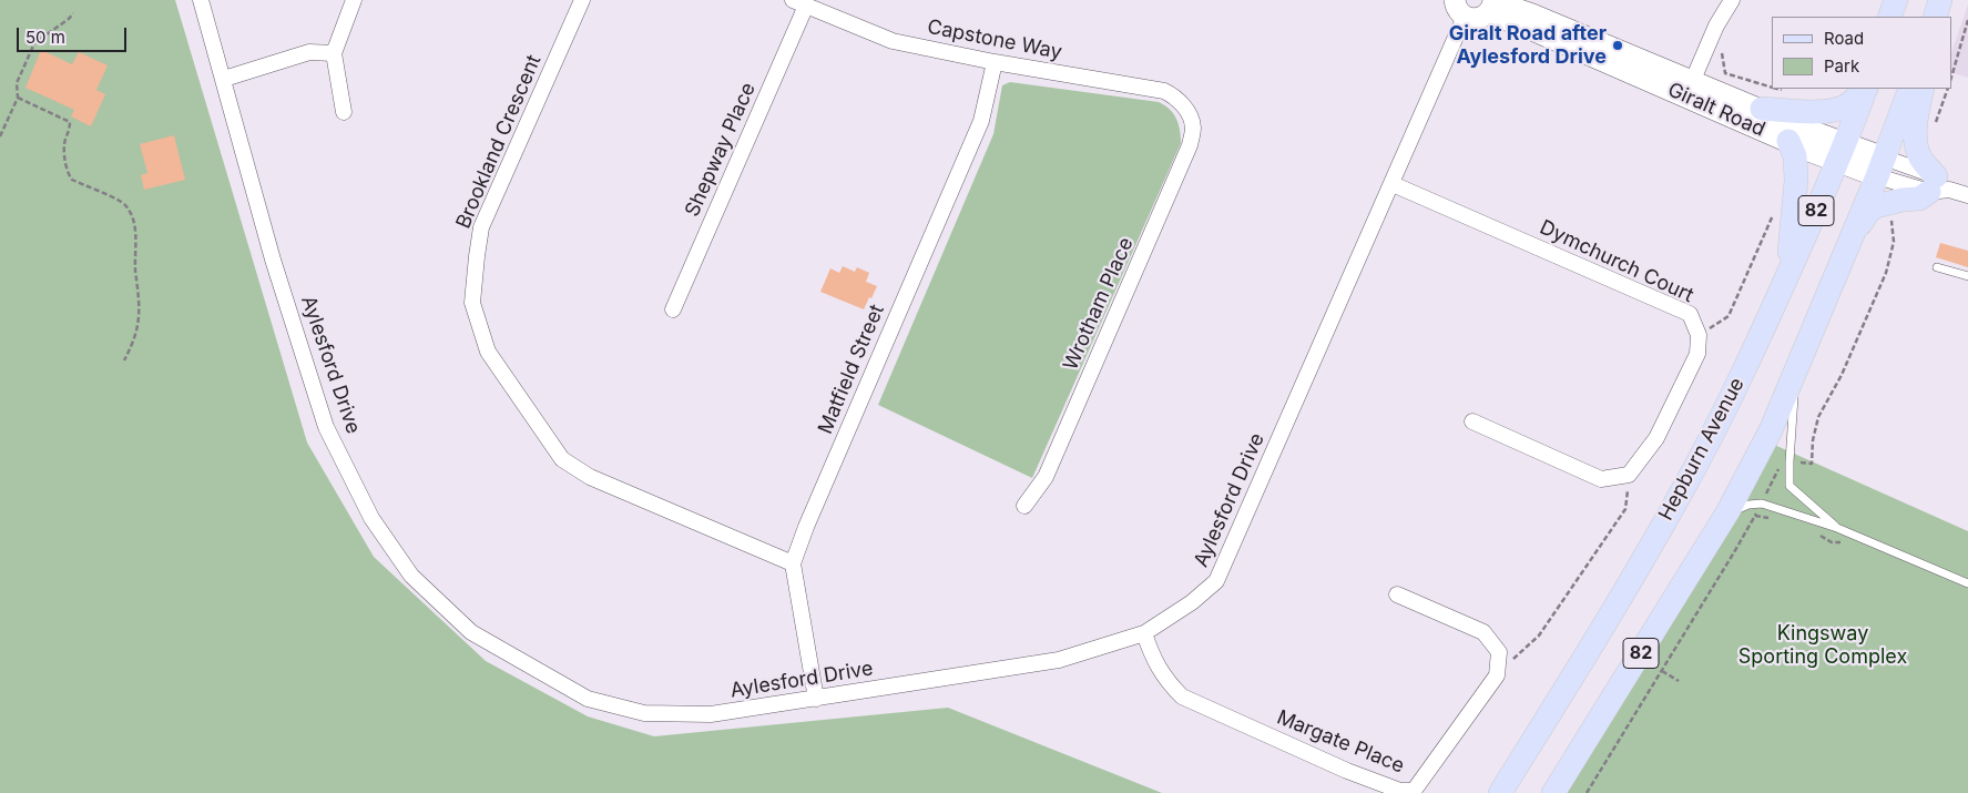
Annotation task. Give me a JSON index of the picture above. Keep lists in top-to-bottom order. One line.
{"streets":{"main road":["82","Hepburn Avenue"],"street":["Capstone Way","Giralt Road","Brookland Crescent","Shepway Place","Dymchurch Court","Wrotham Place","Aylesford Drive","Matfield Street","Margate Place"]},"crossings":[["Capstone Way","Shepway Place"],["Capstone Way","Wrotham Place"],["Capstone Way","Matfield Street"],["Giralt Road","82"],["Giralt Road","Hepburn Avenue"],["Brookland Crescent","Matfield Street"],["Dymchurch Court","Aylesford Drive"],["Aylesford Drive","Matfield Street"],["Aylesford Drive","Margate Place"]],"parks":["Kingsway Sporting Complex"],"places":["Giralt Road after Aylesford Drive"],"legend":["Road","Park"],"scale_bar":"50 m"}
